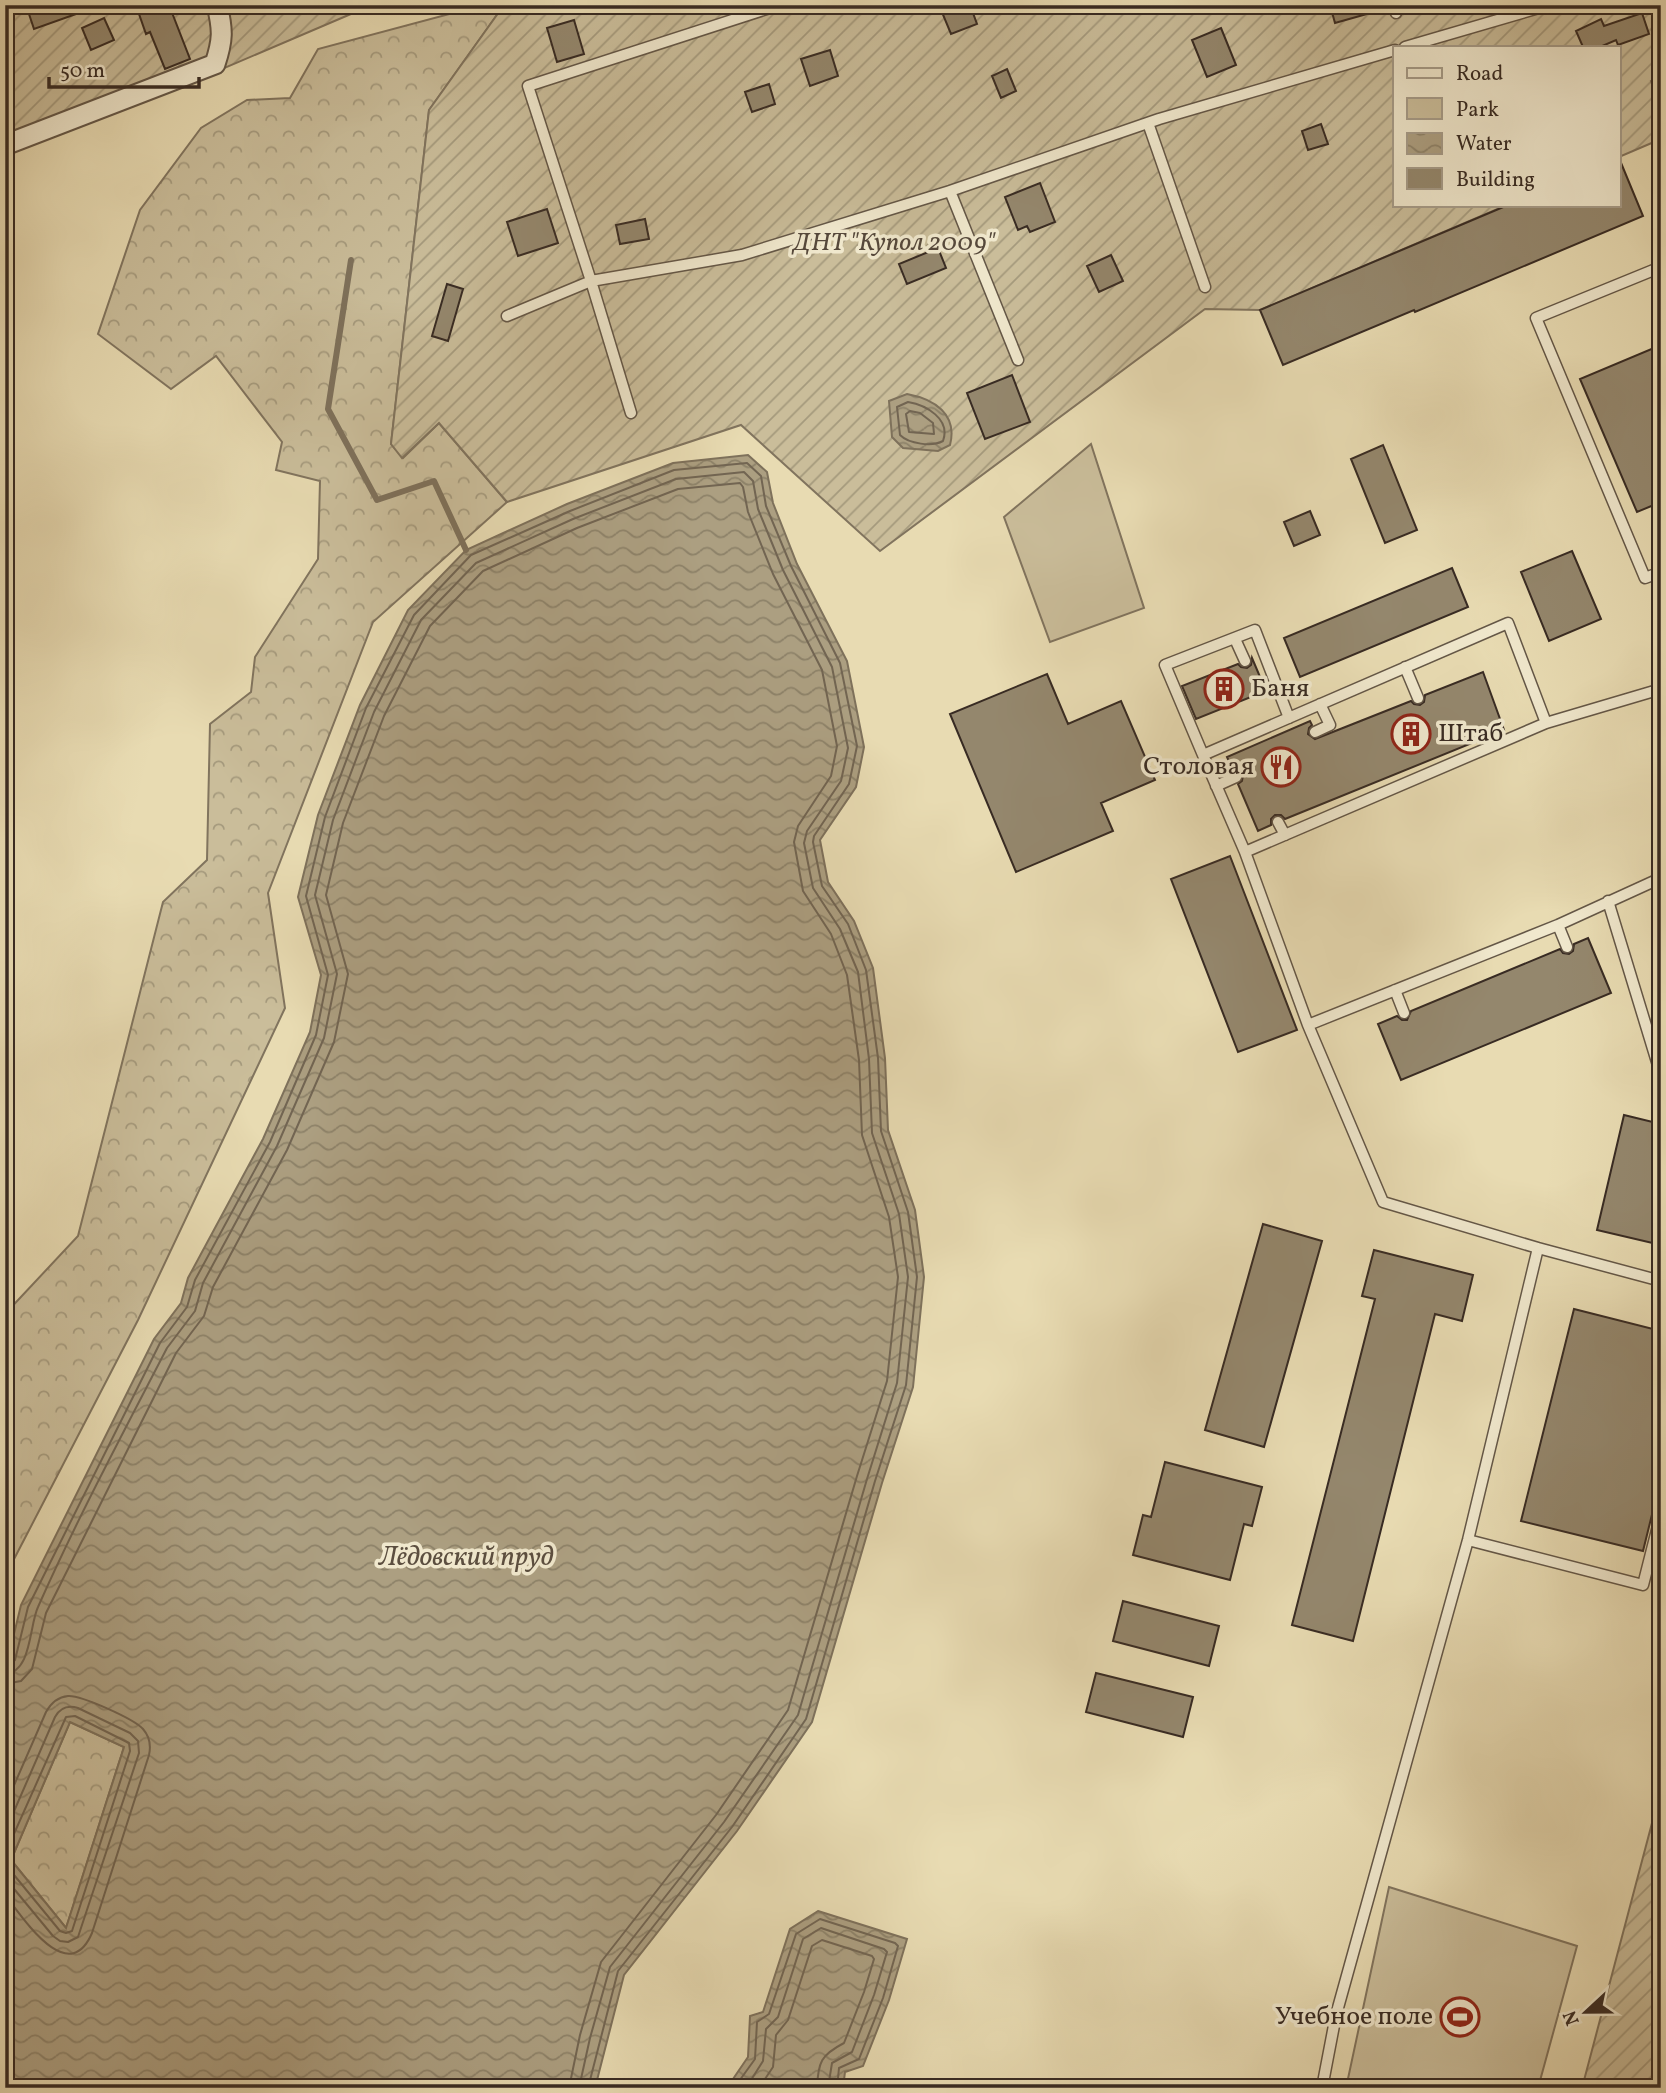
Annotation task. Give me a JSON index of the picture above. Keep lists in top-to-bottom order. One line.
{"water":["Лёдовский пруд"],"parks":["ДНТ \"Купол 2009\""],"places":{"building":["Баня","Штаб"],"restaurant":["Столовая"],"sports":["Учебное поле"]},"legend":["Road","Park","Water","Building"],"scale_bar":"50 m","north":"left"}
